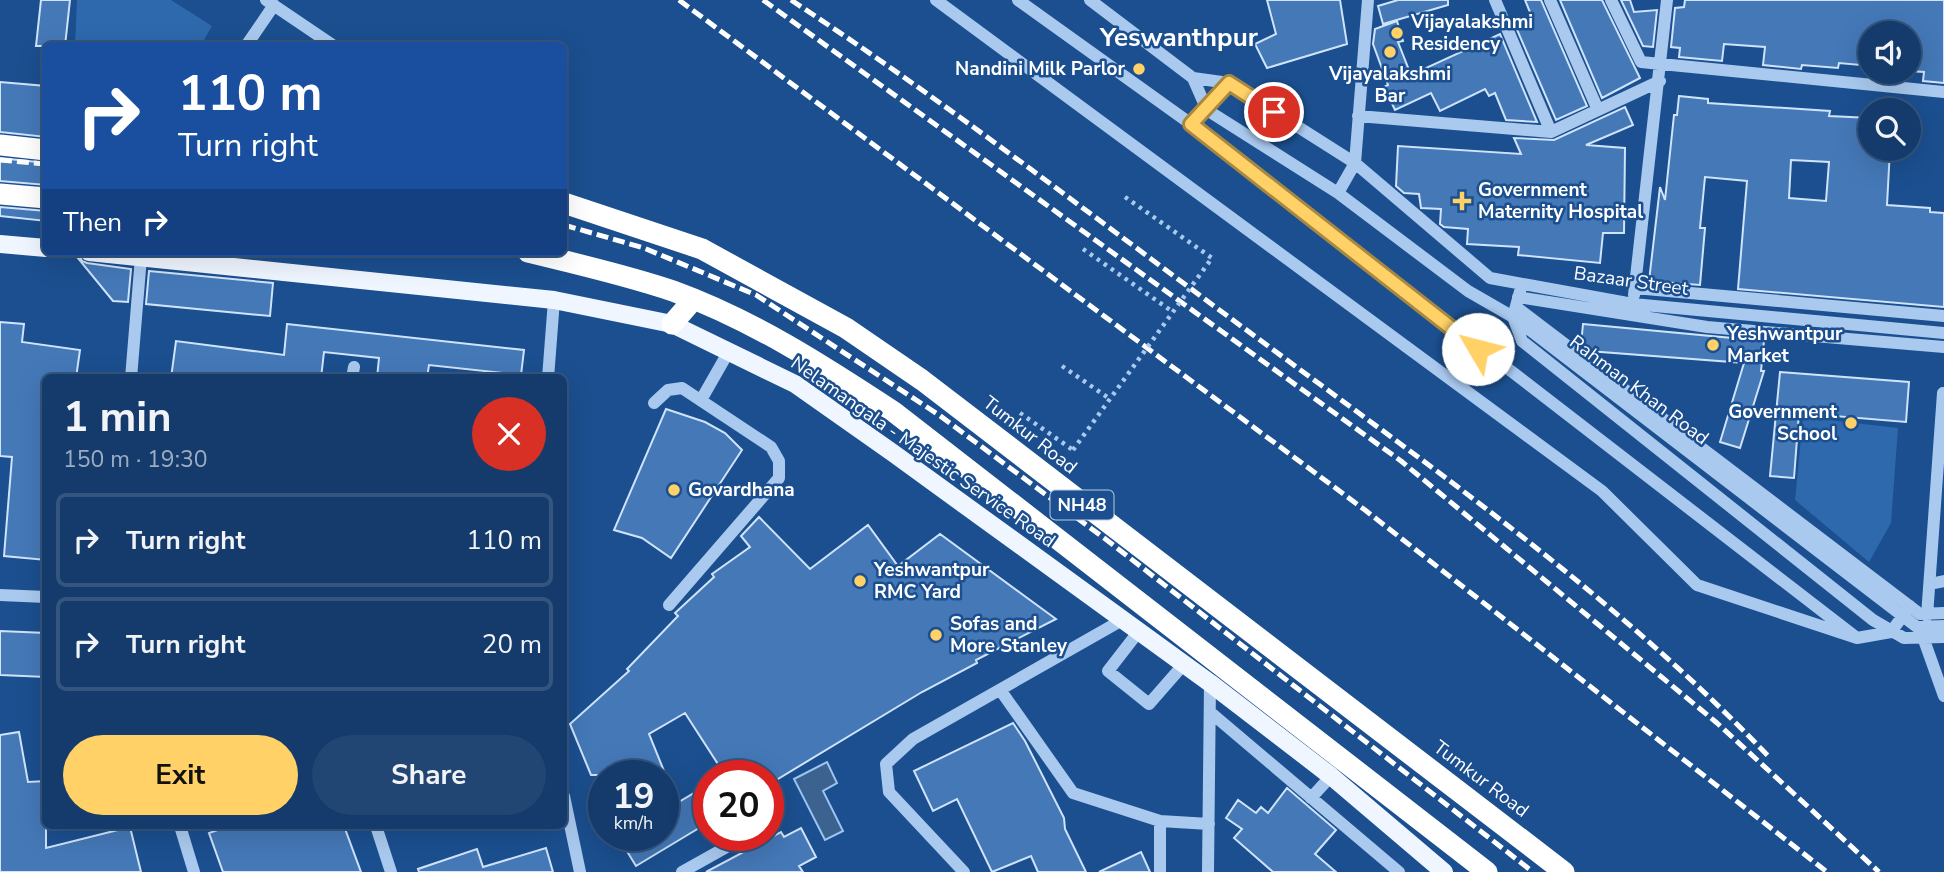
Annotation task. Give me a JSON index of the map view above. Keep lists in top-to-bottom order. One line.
{"streets":{"highway":["Tumkur Road","NH48"],"main road":["Nelamangala - Majestic Service Road"],"street":["Bazaar Street","Rahman Khan Road"]},"districts":["Yeswanthpur"],"places":{"other":["Vijayalakshmi Residency","Vijayalakshmi Bar","Nandini Milk Parlor","Yeshwantpur Market","Government School","Govardhana","Yeshwantpur RMC Yard","Sofas and More Stanley"],"health":["Government Maternity Hospital"]},"page":{"turn":["110 m","Turn right"],"then":"Then","heading":["1 min","150 m · 19:30"],"list":[{"name":"Turn right","value":"110 m"},{"name":"Turn right","value":"20 m"}],"buttons":["Exit","Share"],"speed":"19 km/h","limit":"20"}}
